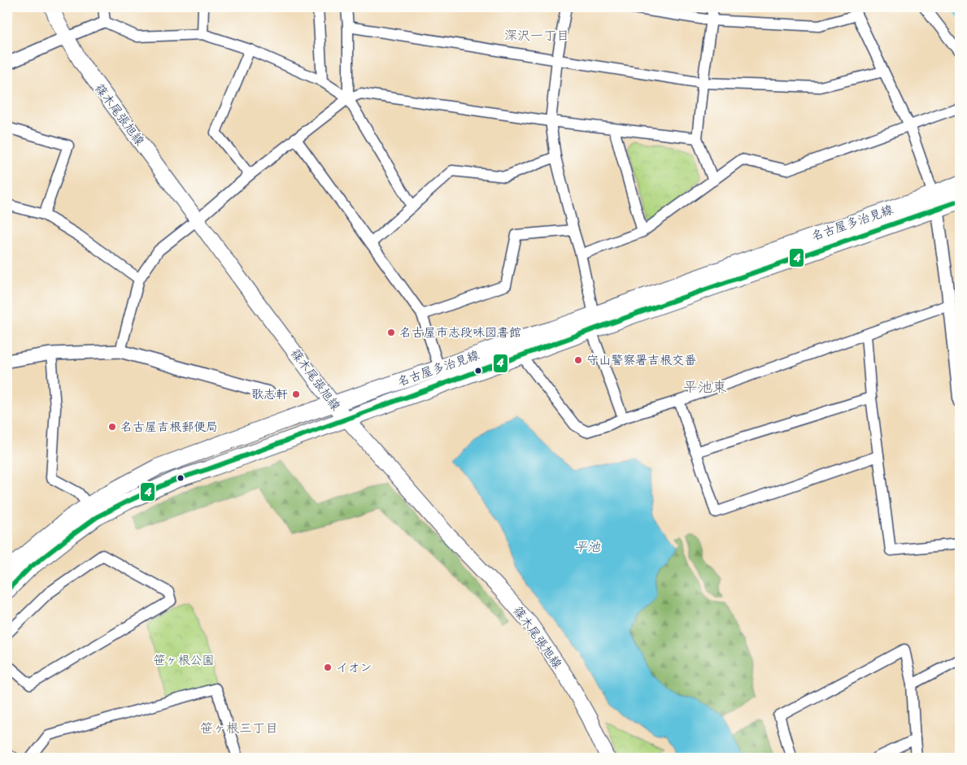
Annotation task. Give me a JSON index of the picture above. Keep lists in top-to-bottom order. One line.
{"streets":{"main road":["篠木尾張旭線","名古屋多治見線"]},"crossings":[["篠木尾張旭線","名古屋多治見線"]],"districts":["深沢一丁目","平池東","笹ヶ根三丁目"],"water":["平池"],"parks":["笹ヶ根公園"],"places":["名古屋市志段味図書館","守山警察署吉根交番","歌志軒","名古屋吉根郵便局","イオン"],"lines":["transit line 4"]}
